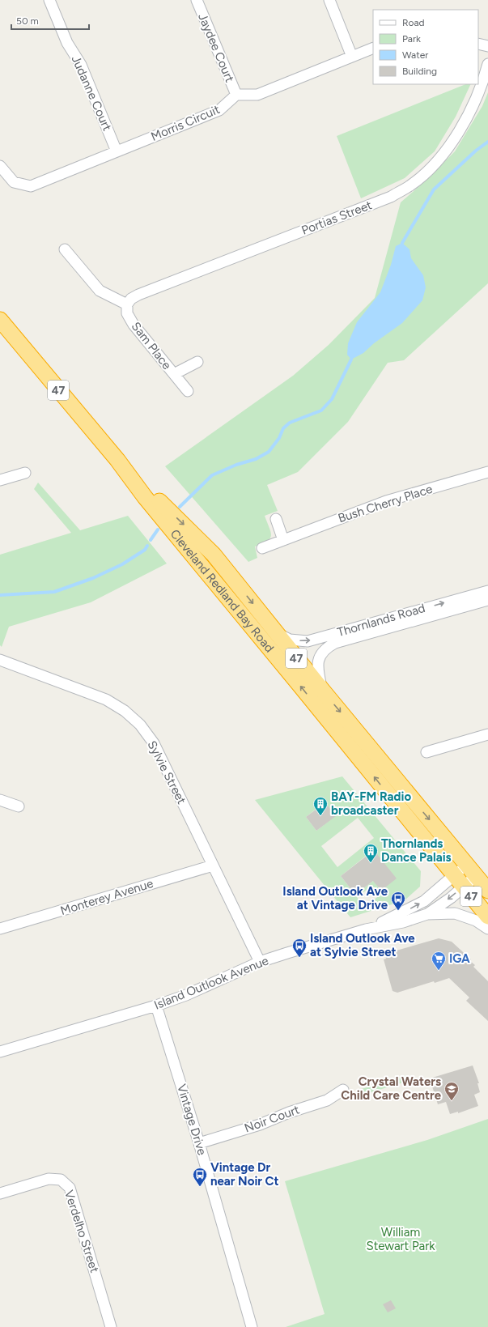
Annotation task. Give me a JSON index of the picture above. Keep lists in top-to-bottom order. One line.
{"streets":{"highway":["47","Cleveland Redland Bay Road"],"street":["Jaydee Court","Judanne Court","Morris Circuit","Portias Street","Sam Place","Bush Cherry Place","Thornlands Road","Sylvie Street","Monterey Avenue","Island Outlook Avenue","Noir Court","Vintage Drive","Verdelho Street"]},"crossings":[["Jaydee Court","Morris Circuit"],["Judanne Court","Morris Circuit"],["Portias Street","Sam Place"],["Cleveland Redland Bay Road","Thornlands Road"],["Cleveland Redland Bay Road","Island Outlook Avenue"],["Sylvie Street","Monterey Avenue"],["Sylvie Street","Island Outlook Avenue"],["Island Outlook Avenue","Vintage Drive"],["Noir Court","Vintage Drive"]],"one_way":["Thornlands Road"],"parks":["William Stewart Park"],"places":{"building":["BAY-FM Radio broadcaster","Thornlands Dance Palais"],"bus stop":["Island Outlook Ave at Vintage Drive","Island Outlook Ave at Sylvie Street","Vintage Dr near Noir Ct"],"supermarket":["IGA"],"school or university":["Crystal Waters Child Care Centre"]},"legend":["Road","Park","Water","Building"],"scale_bar":"50 m"}
